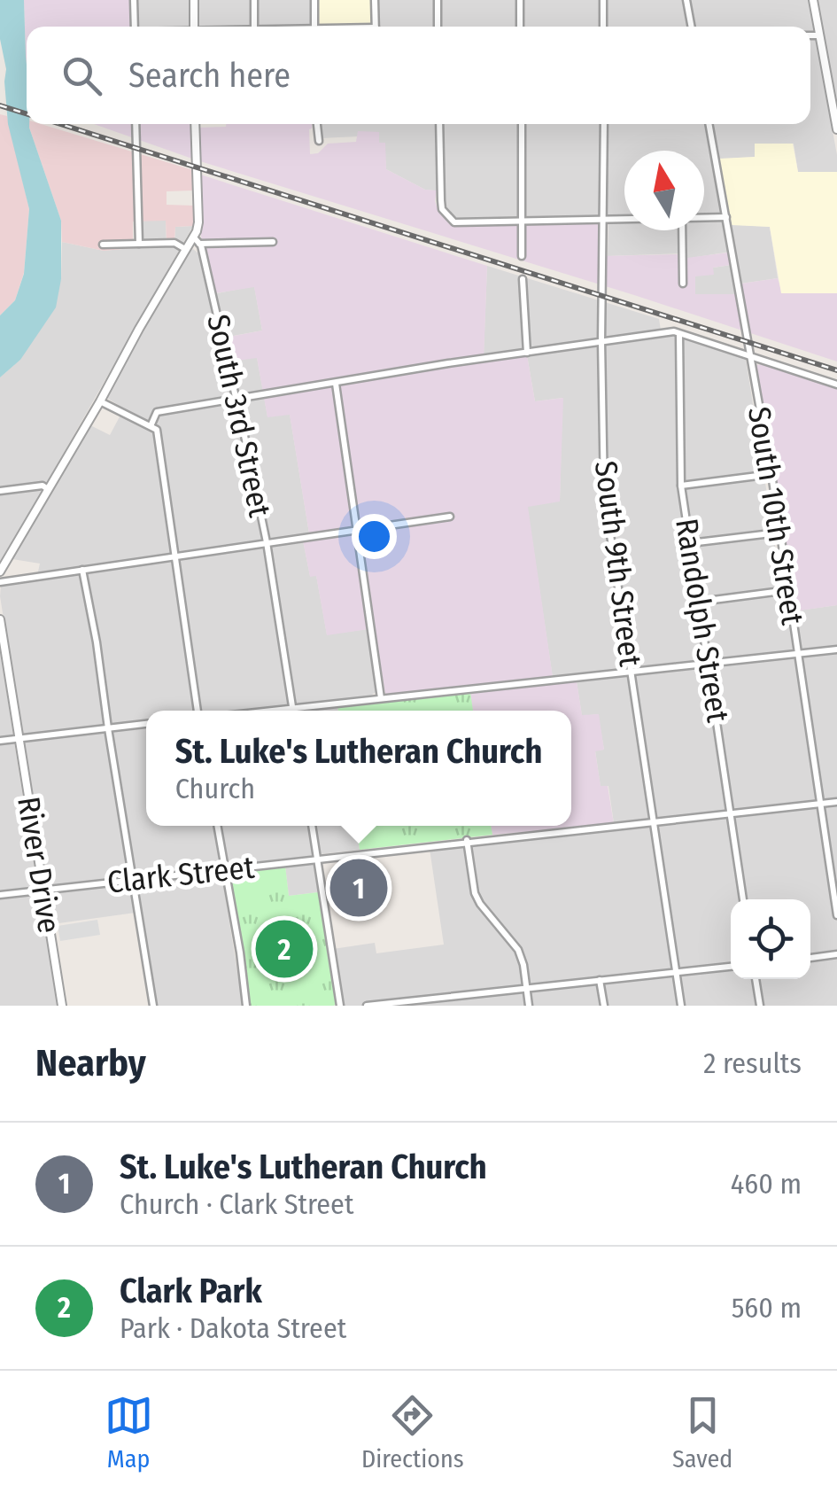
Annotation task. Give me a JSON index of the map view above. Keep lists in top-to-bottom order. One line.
{"streets":{"street":["South 3rd Street","South 10th Street","South 9th Street","Randolph Street","River Drive","Clark Street"]},"crossings":[["South 10th Street","Clark Street"],["South 9th Street","Clark Street"],["Randolph Street","Clark Street"],["River Drive","Clark Street"]],"north":"top","page":{"search":"Search here","popup":["St. Luke's Lutheran Church","Church"],"pins":["1","2"],"heading":["Nearby","2 results"],"list":[{"mark":"1","name":"St. Luke's Lutheran Church","note":"Church · Clark Street","value":"460 m"},{"mark":"2","name":"Clark Park","note":"Park · Dakota Street","value":"560 m"}],"nav":["Map","Directions","Saved"]}}
